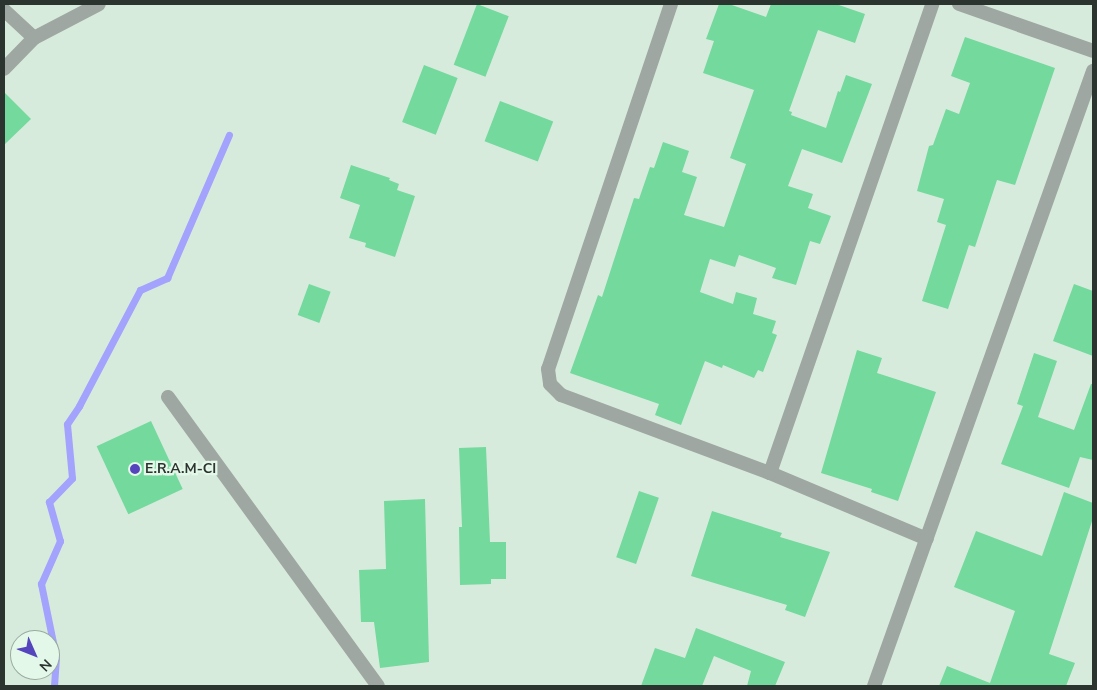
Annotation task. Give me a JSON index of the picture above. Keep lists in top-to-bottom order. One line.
{"places":["E.R.A.M-CI"],"north":"bottom right"}
